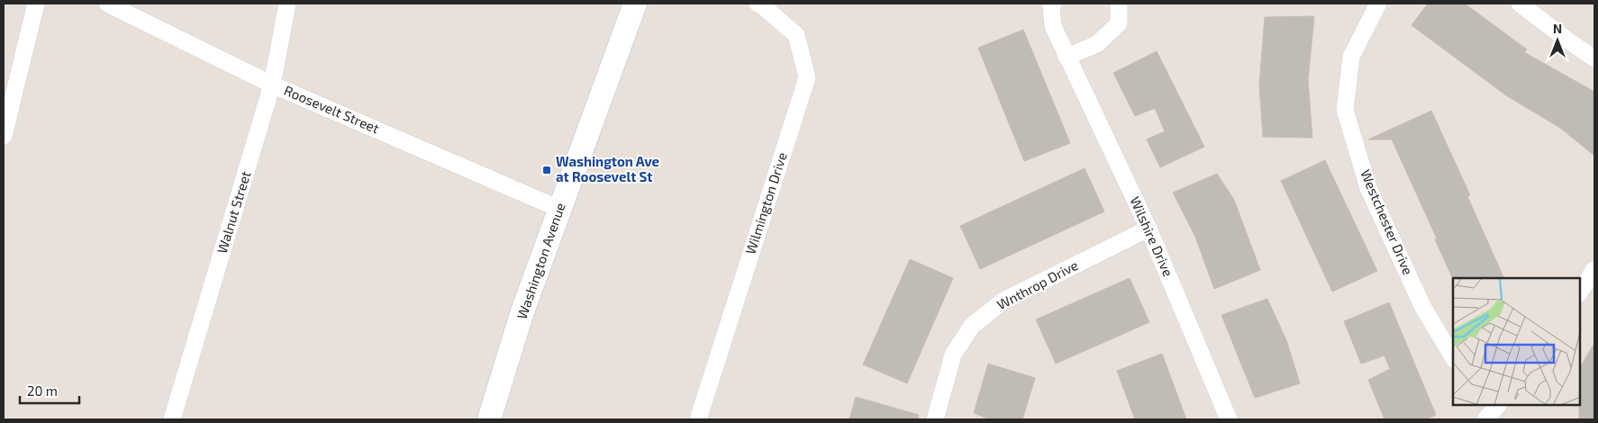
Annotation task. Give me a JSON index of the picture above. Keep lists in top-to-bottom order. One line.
{"streets":{"main road":["Washington Avenue"],"street":["Roosevelt Street","Wilmington Drive","Walnut Street","Westchester Drive","Wilshire Drive","Wnthrop Drive"]},"crossings":[["Roosevelt Street","Walnut Street"],["Roosevelt Street","Washington Avenue"],["Wilshire Drive","Wnthrop Drive"]],"places":{"transit":["Washington Ave at Roosevelt St"]},"scale_bar":"20 m","north":"top"}
